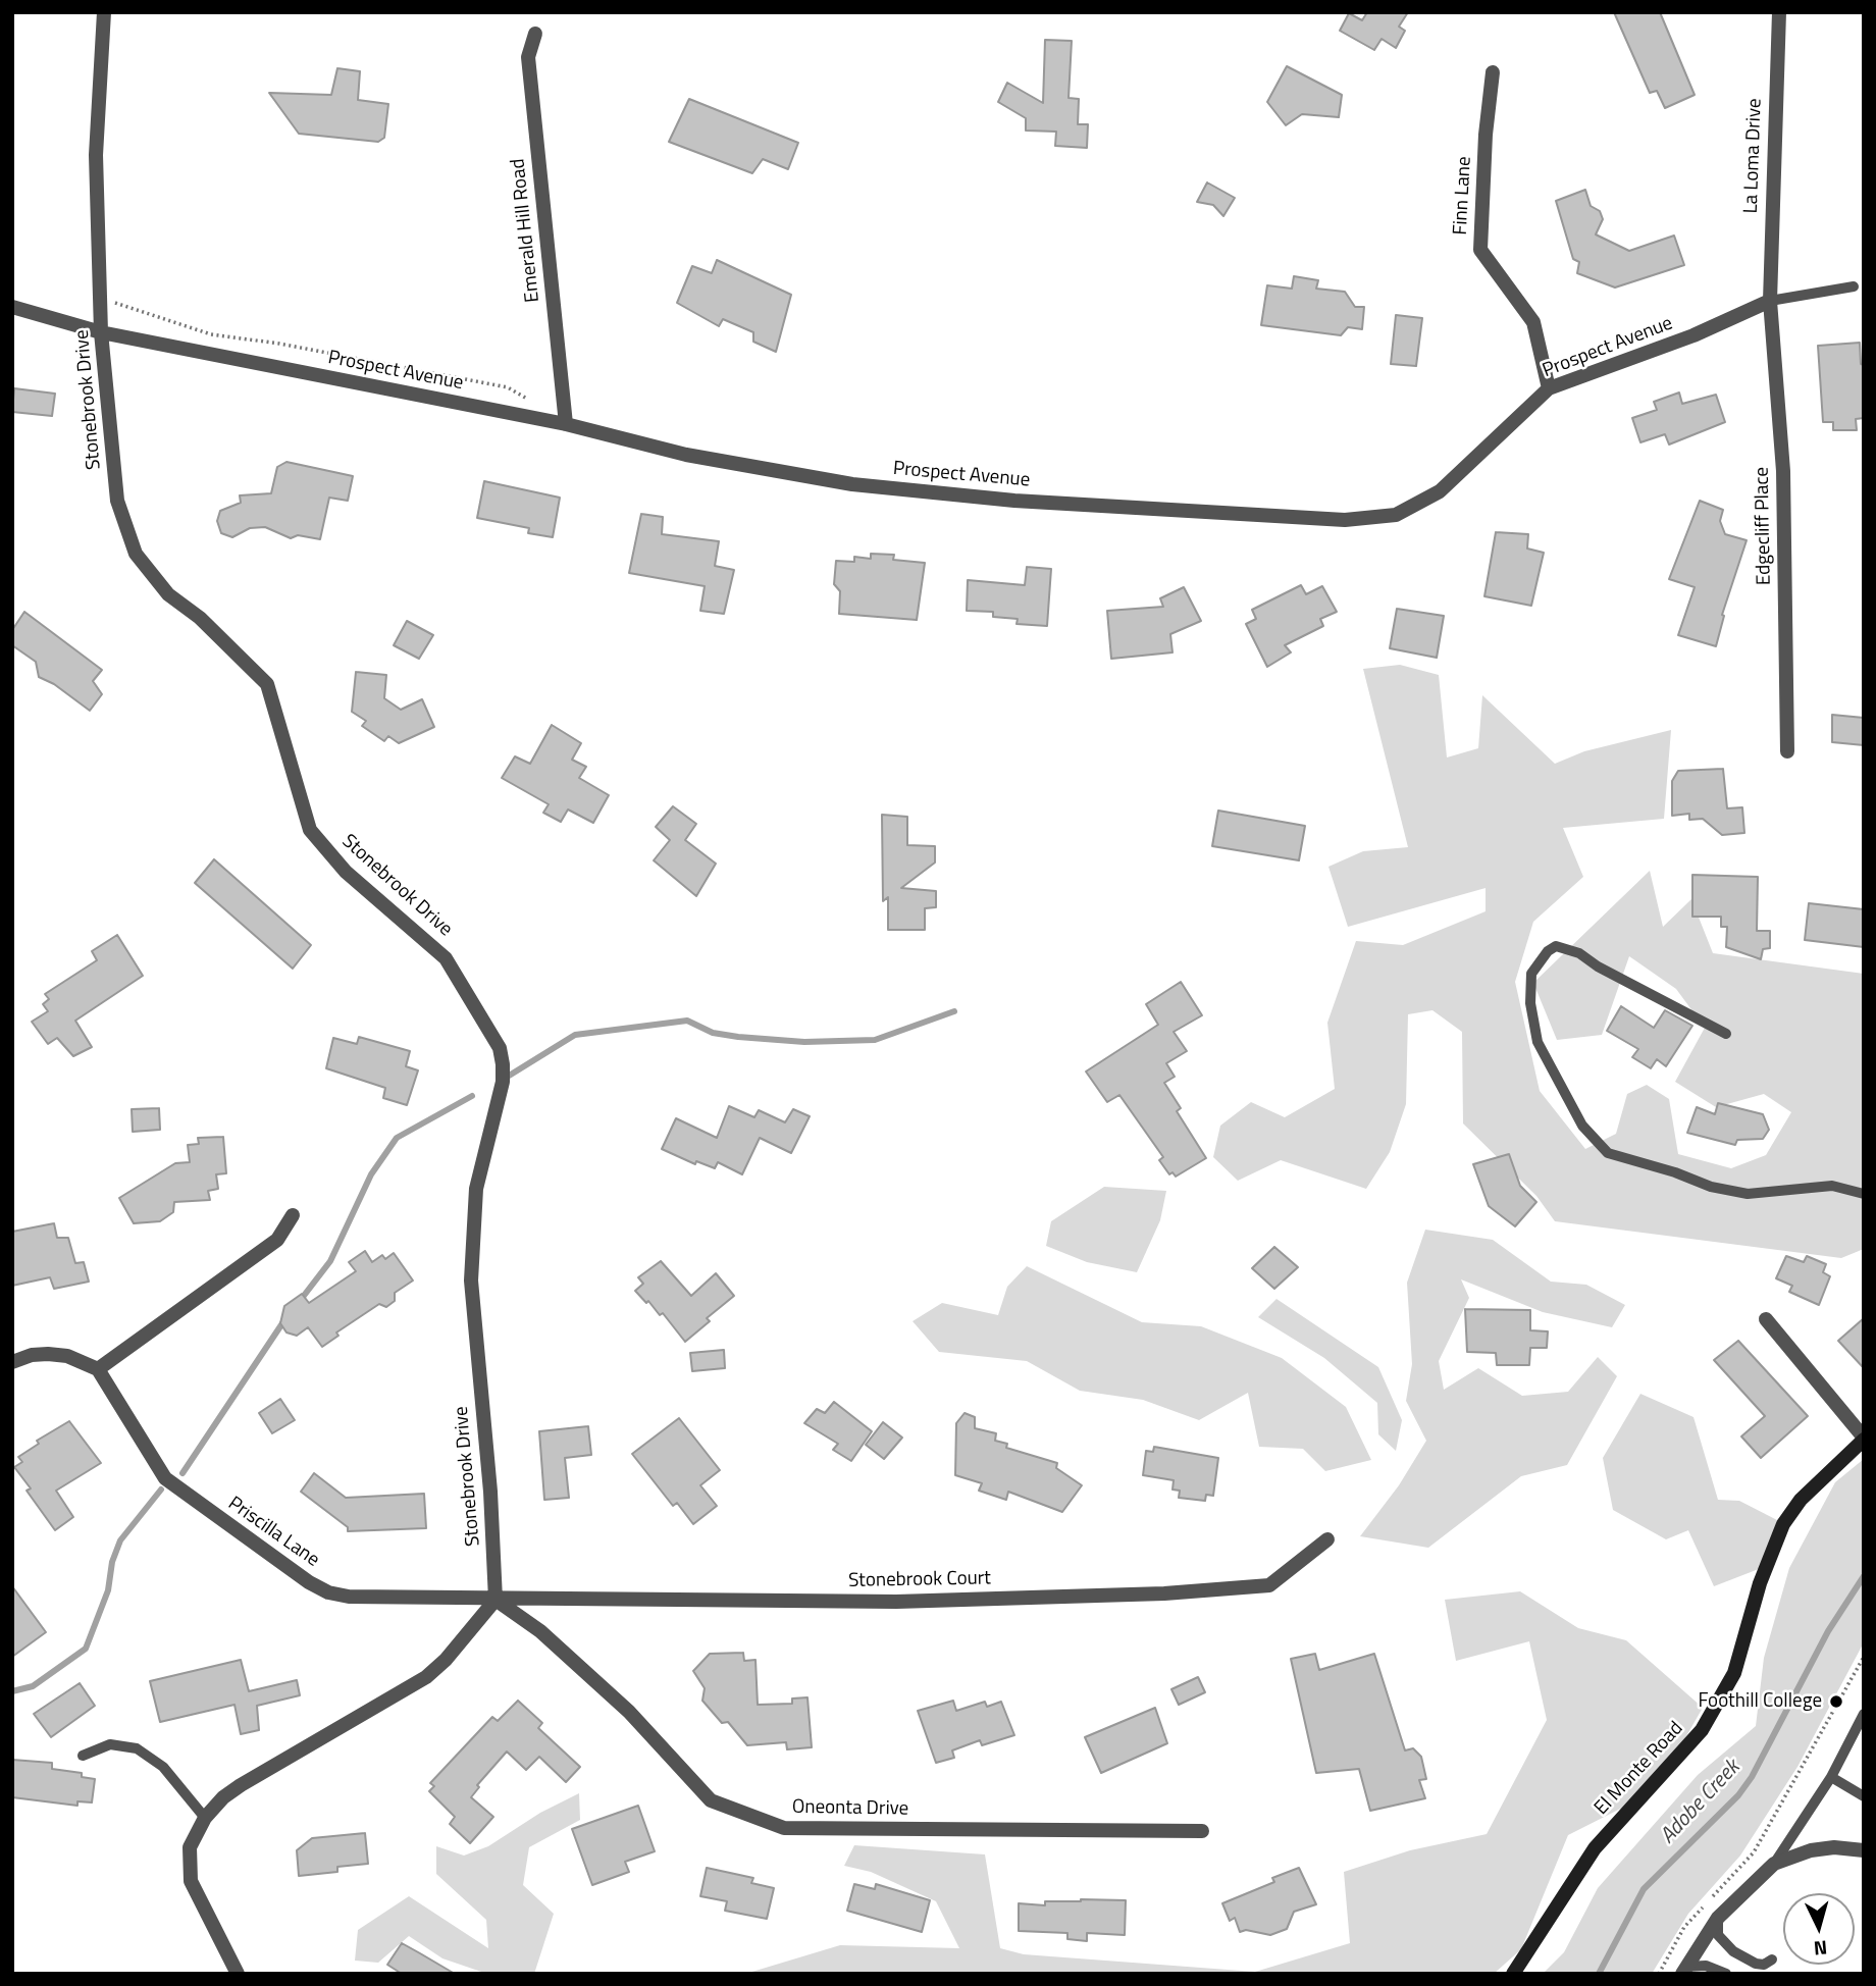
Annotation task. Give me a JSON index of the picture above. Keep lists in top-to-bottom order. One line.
{"streets":{"street":["La Loma Drive","Finn Lane","Emerald Hill Road","Prospect Avenue","Stonebrook Drive","Edgecliff Place","Priscilla Lane","Stonebrook Court","El Monte Road","Oneonta Drive"]},"crossings":[["La Loma Drive","Prospect Avenue"],["La Loma Drive","Edgecliff Place"],["Finn Lane","Prospect Avenue"],["Emerald Hill Road","Prospect Avenue"],["Prospect Avenue","Stonebrook Drive"],["Prospect Avenue","Edgecliff Place"],["Stonebrook Drive","Priscilla Lane"],["Stonebrook Drive","Stonebrook Court"],["Stonebrook Drive","Oneonta Drive"],["Priscilla Lane","Stonebrook Court"],["Priscilla Lane","Oneonta Drive"],["Stonebrook Court","Oneonta Drive"]],"water":["Adobe Creek"],"places":["Foothill College"],"north":"bottom"}
